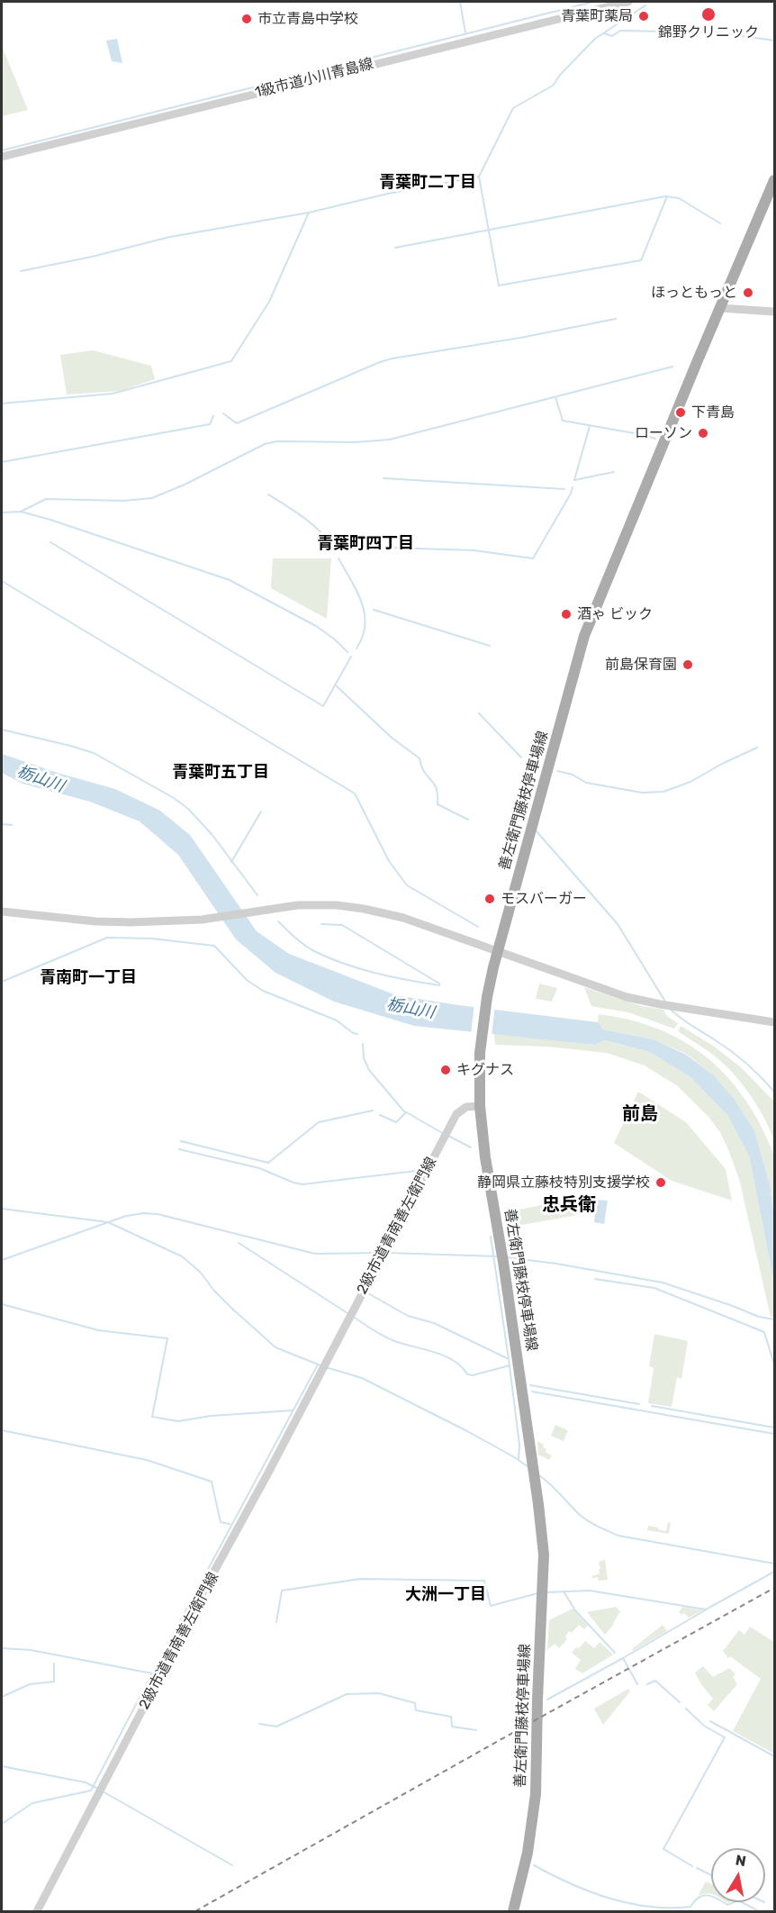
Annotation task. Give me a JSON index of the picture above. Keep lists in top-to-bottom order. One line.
{"streets":{"main road":["善左衛門藤枝停車場線"],"street":["1級市道小川青島線","2級市道青南善左衛門線"]},"crossings":[["善左衛門藤枝停車場線","2級市道青南善左衛門線"]],"districts":["青葉町二丁目","青葉町四丁目","青葉町五丁目","青南町一丁目","前島","忠兵衛","大洲一丁目"],"water":["栃山川"],"places":["錦野クリニック","青葉町薬局","市立青島中学校","ほっともっと","下青島","ローソン","酒ゃ ビック","前島保育園","モスバーガー","キグナス","静岡県立藤枝特別支援学校"],"north":"top"}
